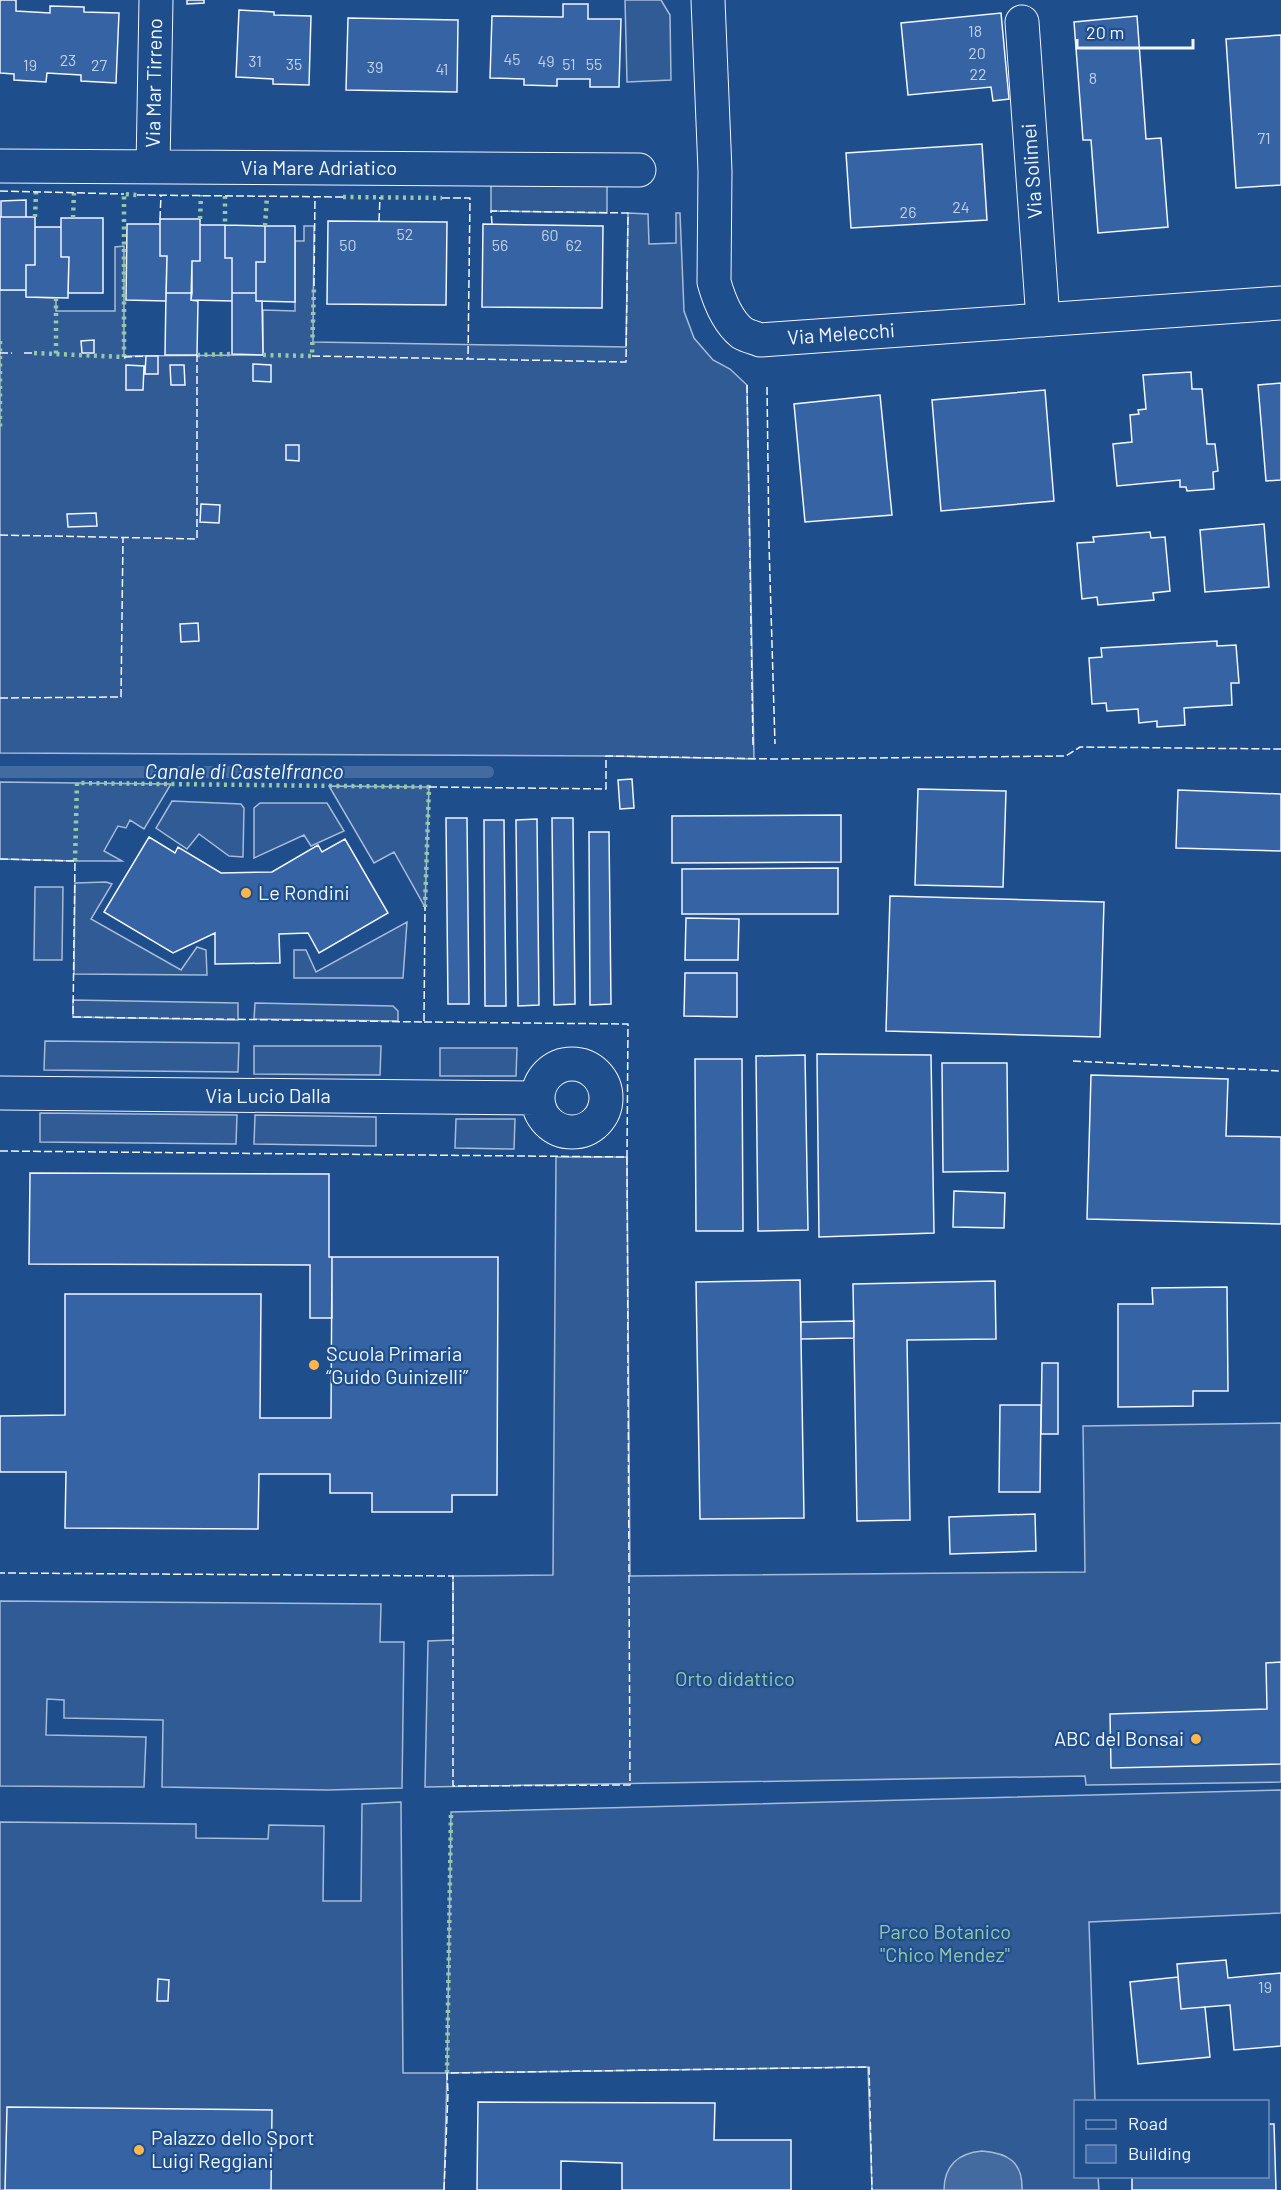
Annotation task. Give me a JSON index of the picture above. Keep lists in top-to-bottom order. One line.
{"streets":{"street":["Via Mar Tirreno","Via Mare Adriatico","Via Solimei","Via Melecchi","Via Lucio Dalla"]},"crossings":[["Via Mar Tirreno","Via Mare Adriatico"],["Via Solimei","Via Melecchi"]],"water":["Canale di Castelfranco"],"parks":["Orto didattico","Parco Botanico \"Chico Mendez\""],"places":["Le Rondini","Scuola Primaria “Guido Guinizelli”","ABC del Bonsai","Palazzo dello Sport Luigi Reggiani"],"house_numbers":["18","20","45","23","31","49","35","51","55","19","27","39","41","22","8","71","24","26","52","60","50","56","62","19"],"legend":["Road","Building"],"scale_bar":"20 m"}
